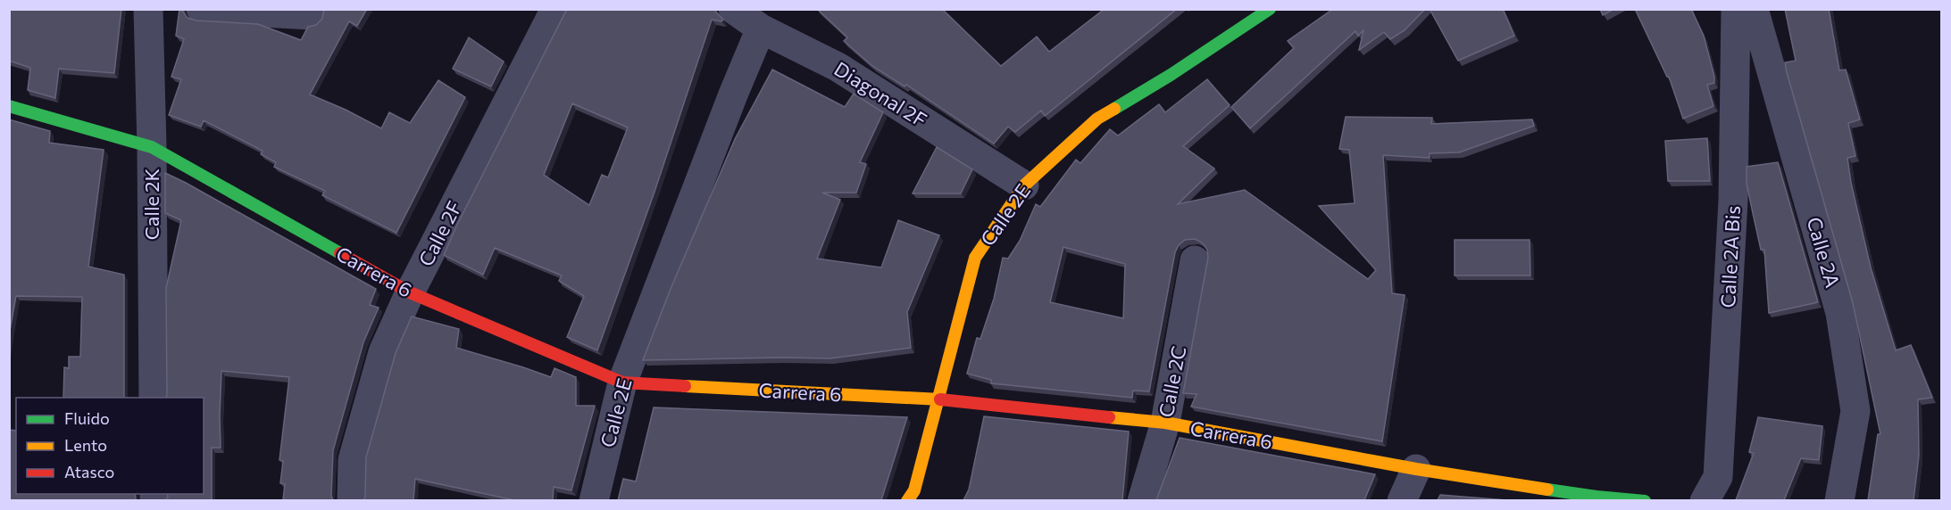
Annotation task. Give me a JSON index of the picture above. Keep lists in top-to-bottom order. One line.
{"streets":{"street":["Diagonal 2F","Calle 2K","Calle 2E","Calle 2F","Calle 2A","Calle 2A Bis","Carrera 6","Calle 2C"]},"crossings":[["Diagonal 2F","Calle 2E"],["Calle 2K","Carrera 6"],["Calle 2E","Carrera 6"],["Calle 2F","Carrera 6"],["Carrera 6","Calle 2C"]],"legend":["Fluido","Lento","Atasco"]}
